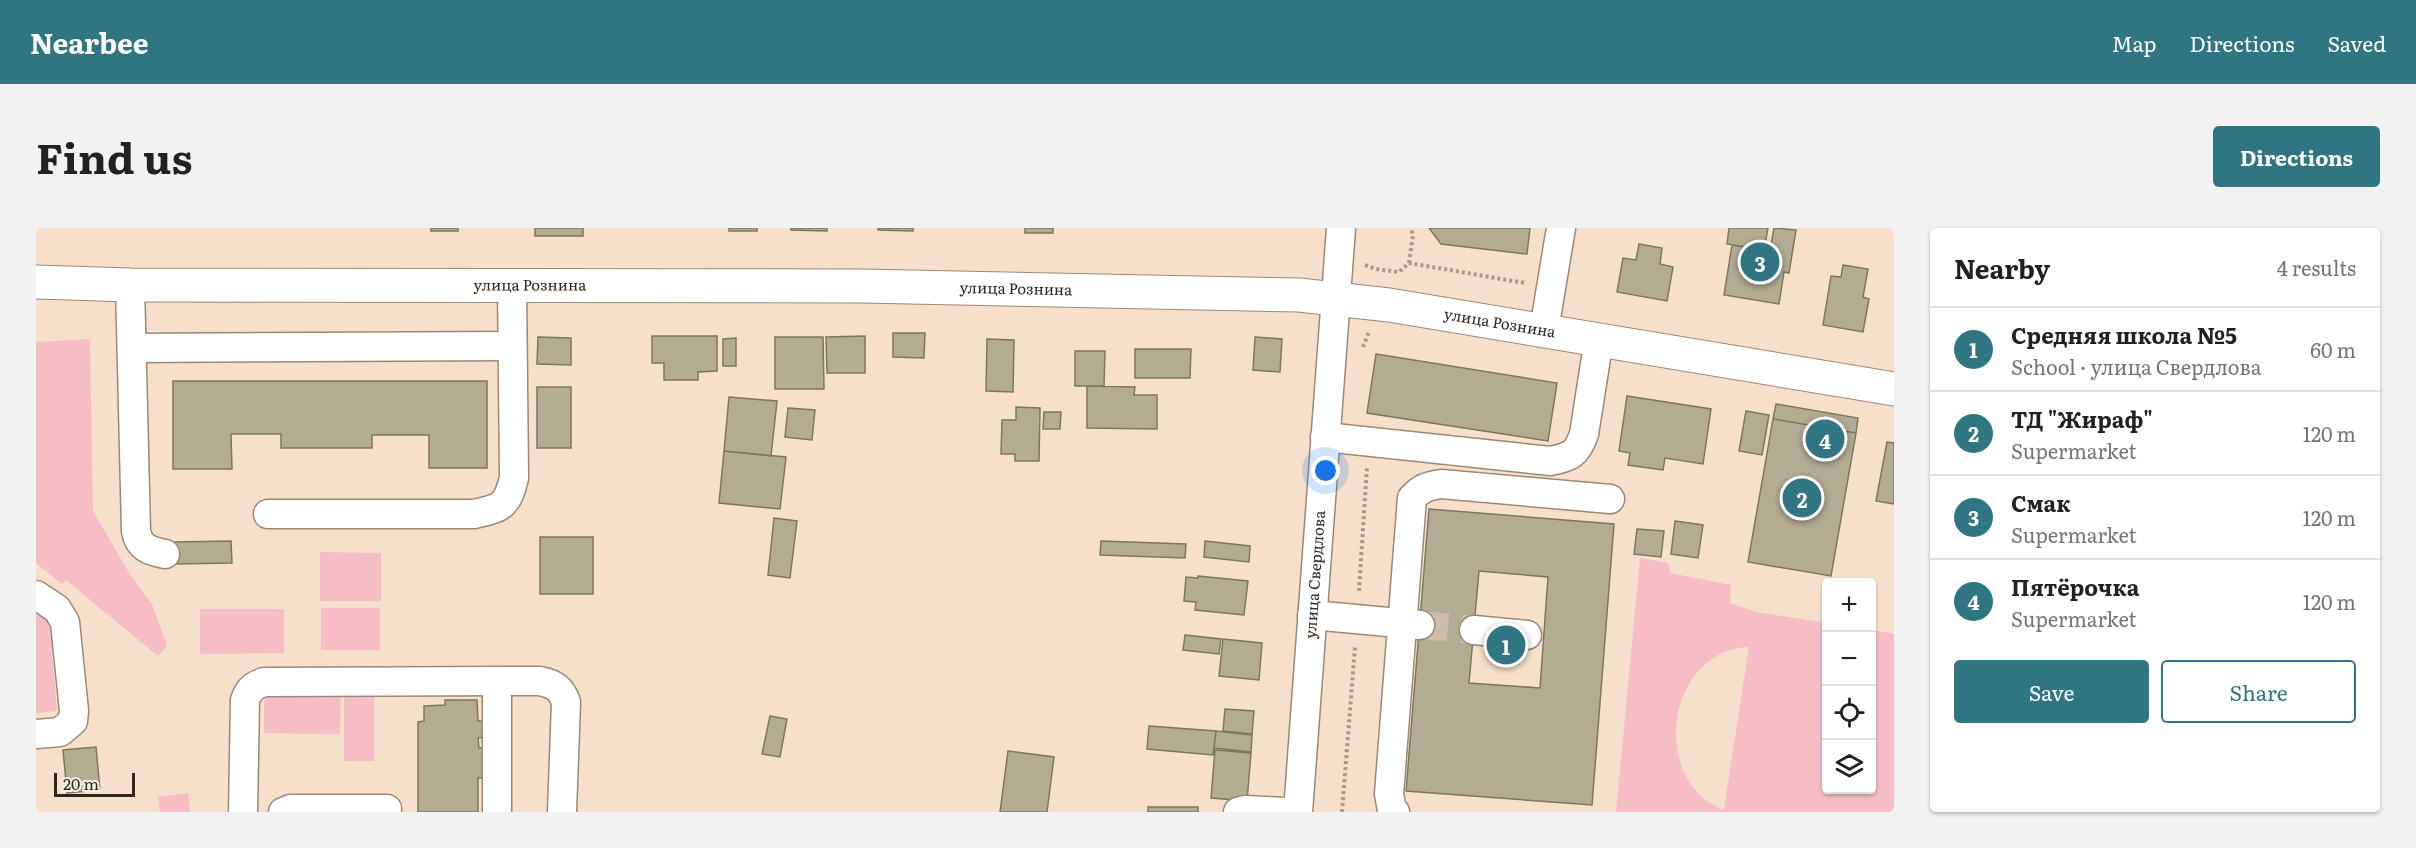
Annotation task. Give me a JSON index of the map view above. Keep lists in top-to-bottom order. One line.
{"streets":{"main road":["улица Рознина"],"street":["улица Свердлова"]},"crossings":[["улица Рознина","улица Свердлова"]],"scale_bar":"20 m","page":{"header":"Nearbee","nav":["Map","Directions","Saved"],"title":"Find us","buttons":["Directions",["Save","Share"]],"heading":["Nearby","4 results"],"pins":["3","4","2","1"],"list":[{"mark":"1","name":"Средняя школа №5","note":"School · улица Свердлова","value":"60 m"},{"mark":"2","name":"ТД \"Жираф\"","note":"Supermarket","value":"120 m"},{"mark":"3","name":"Смак","note":"Supermarket","value":"120 m"},{"mark":"4","name":"Пятёрочка","note":"Supermarket","value":"120 m"}],"map_buttons":["+","−"],"scale":"20 m"}}
